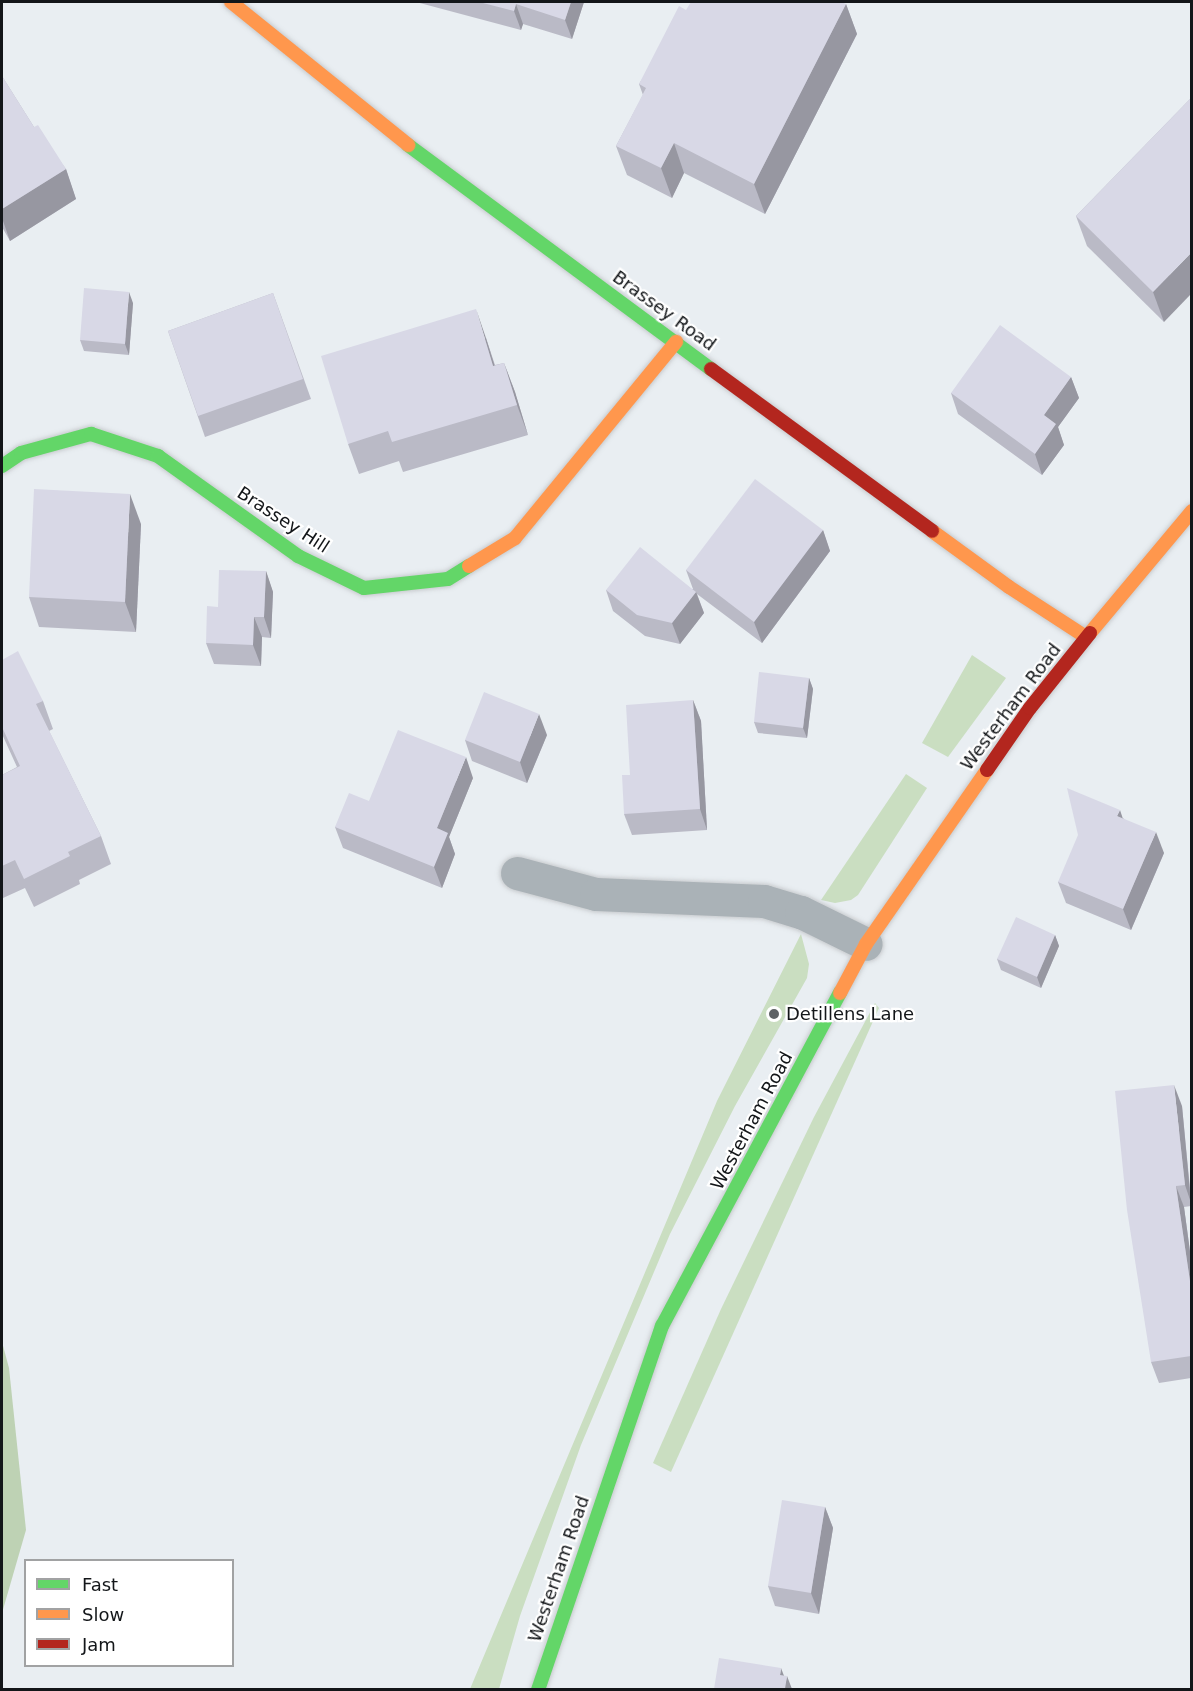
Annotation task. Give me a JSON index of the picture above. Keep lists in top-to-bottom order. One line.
{"streets":{"street":["Brassey Road","Brassey Hill","Westerham Road"]},"crossings":[["Brassey Road","Brassey Hill"],["Brassey Road","Westerham Road"]],"places":["Detillens Lane"],"legend":["Fast","Slow","Jam"]}
